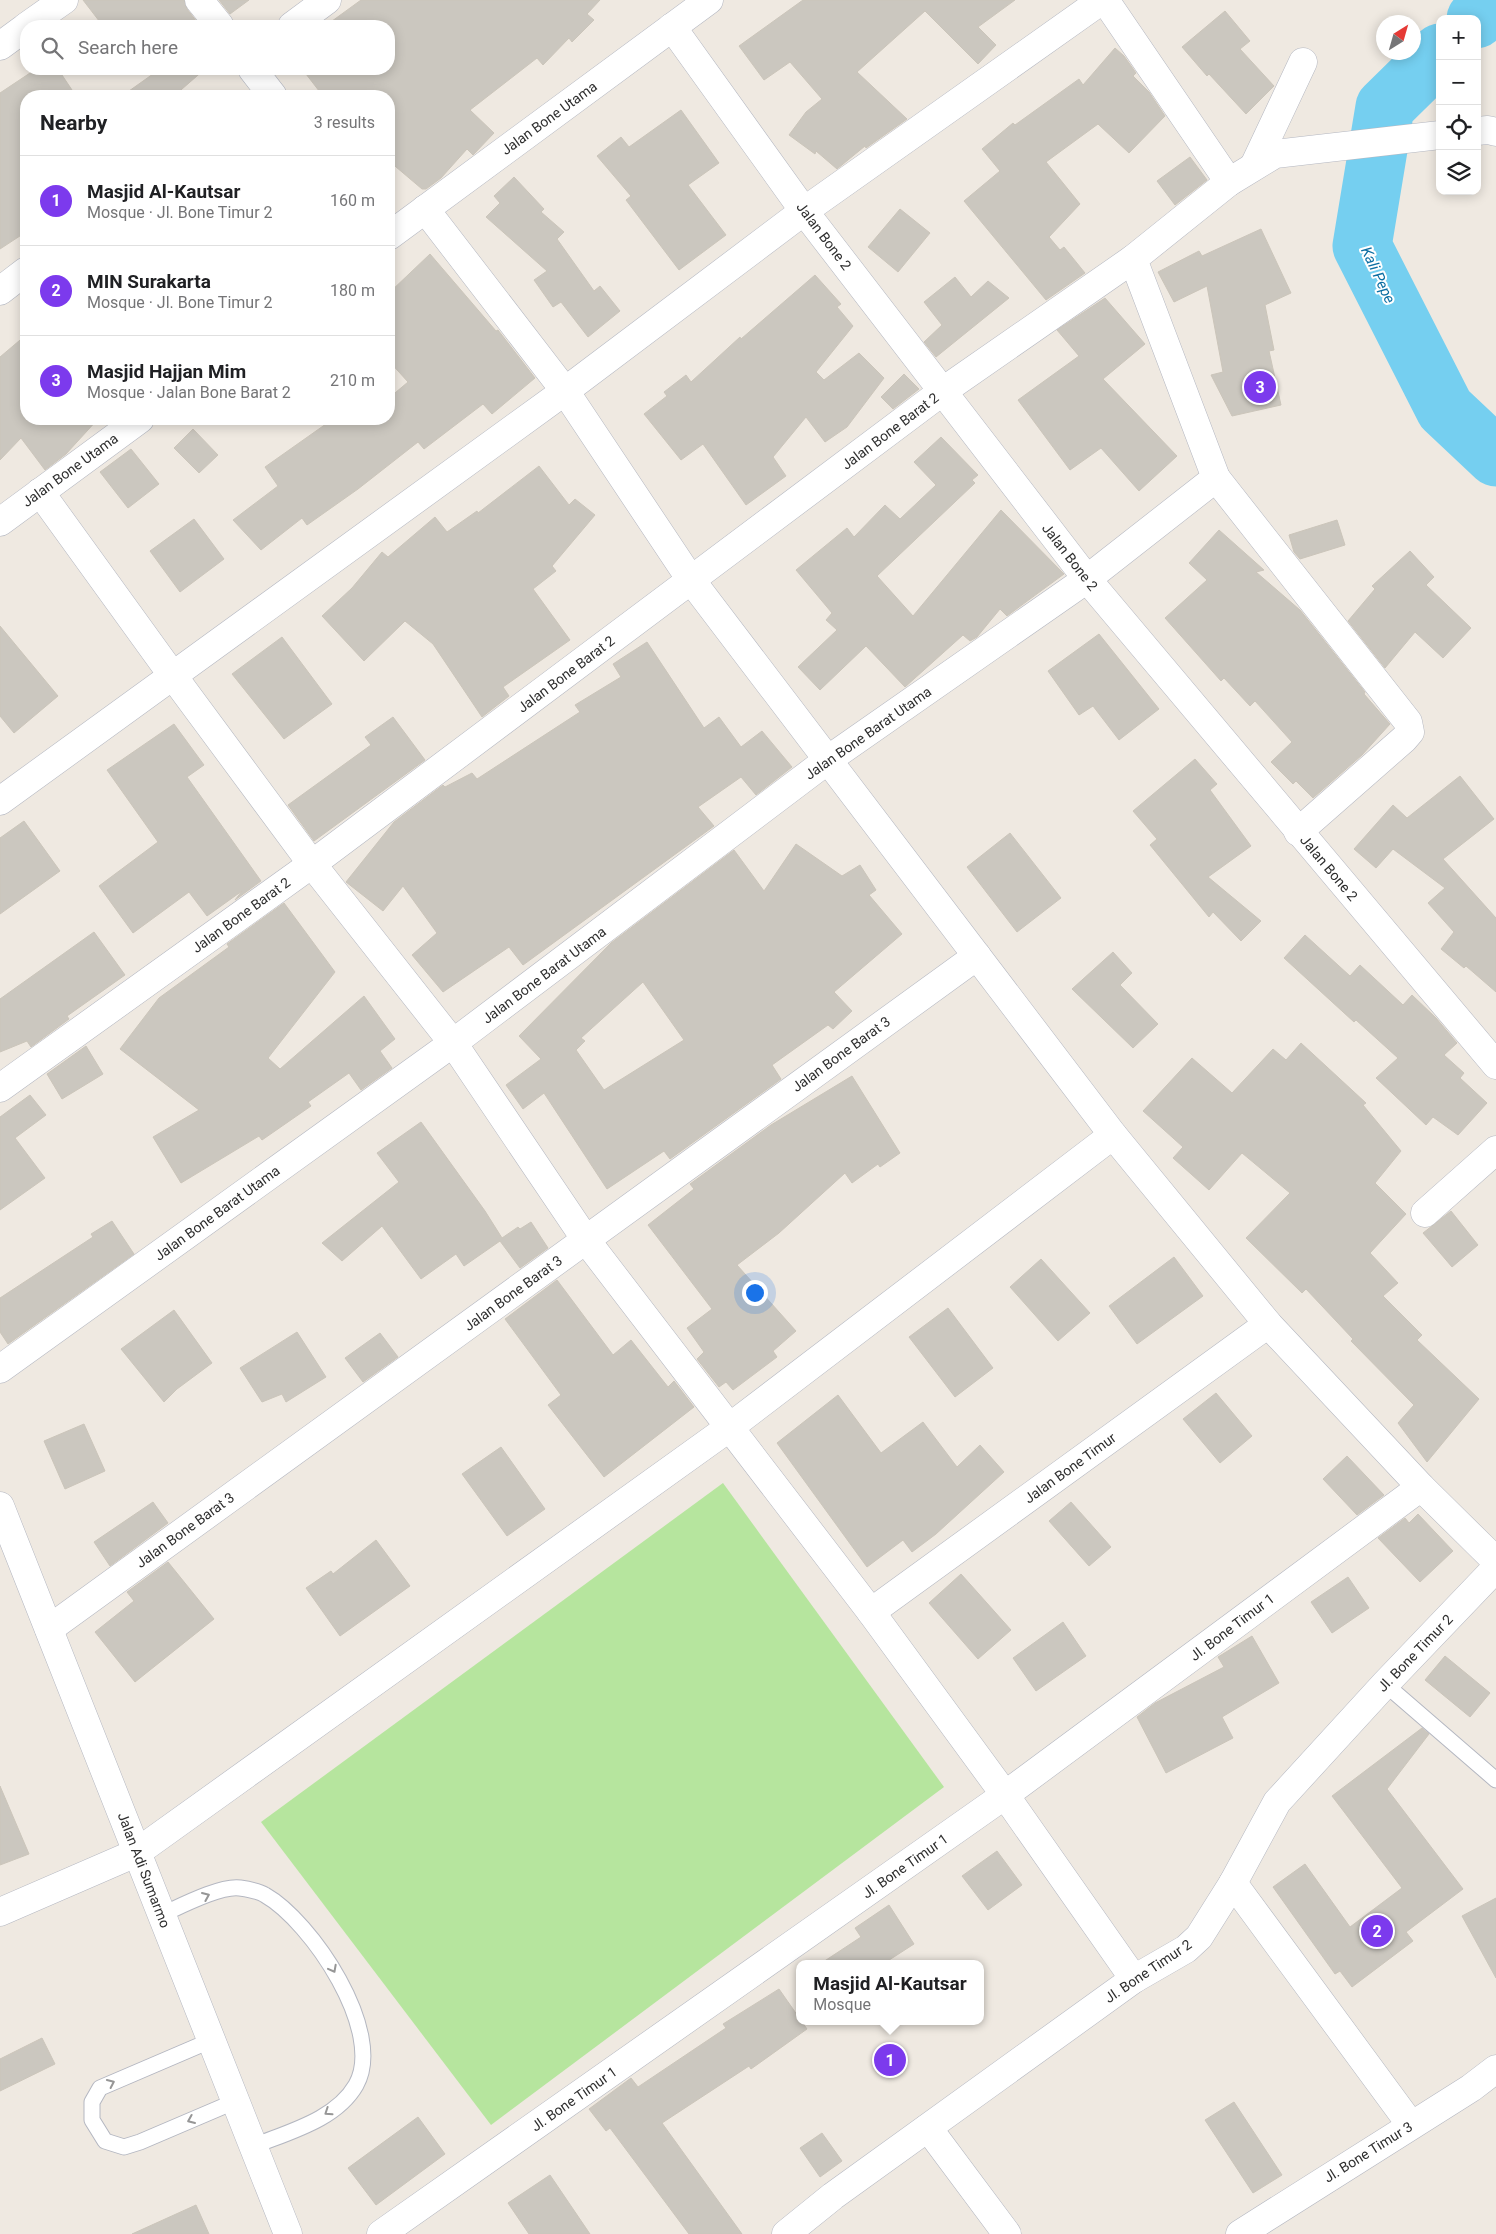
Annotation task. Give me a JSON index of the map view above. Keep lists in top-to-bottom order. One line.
{"streets":{"street":["Jalan Bone Utama","Jalan Bone 2","Jalan Bone Barat 2","Jalan Bone Barat Utama","Jalan Bone Barat 3","Jalan Bone Timur","Jl. Bone Timur 1","Jl. Bone Timur 2","Jalan Adi Sumarmo","Jl. Bone Timur 3"]},"crossings":[["Jalan Bone Utama","Jalan Bone 2"],["Jalan Bone 2","Jalan Bone Barat 2"],["Jalan Bone 2","Jalan Bone Barat Utama"],["Jalan Bone Barat 3","Jalan Adi Sumarmo"]],"water":["Kali Pepe"],"north":"top right","page":{"map_buttons":["+","−"],"search":"Search here","heading":["Nearby","3 results"],"list":[{"mark":"1","name":"Masjid Al-Kautsar","note":"Mosque · Jl. Bone Timur 2","value":"160 m"},{"mark":"2","name":"MIN Surakarta","note":"Mosque · Jl. Bone Timur 2","value":"180 m"},{"mark":"3","name":"Masjid Hajjan Mim","note":"Mosque · Jalan Bone Barat 2","value":"210 m"}],"pins":["3","2","1"],"popup":["Masjid Al-Kautsar","Mosque"]}}
